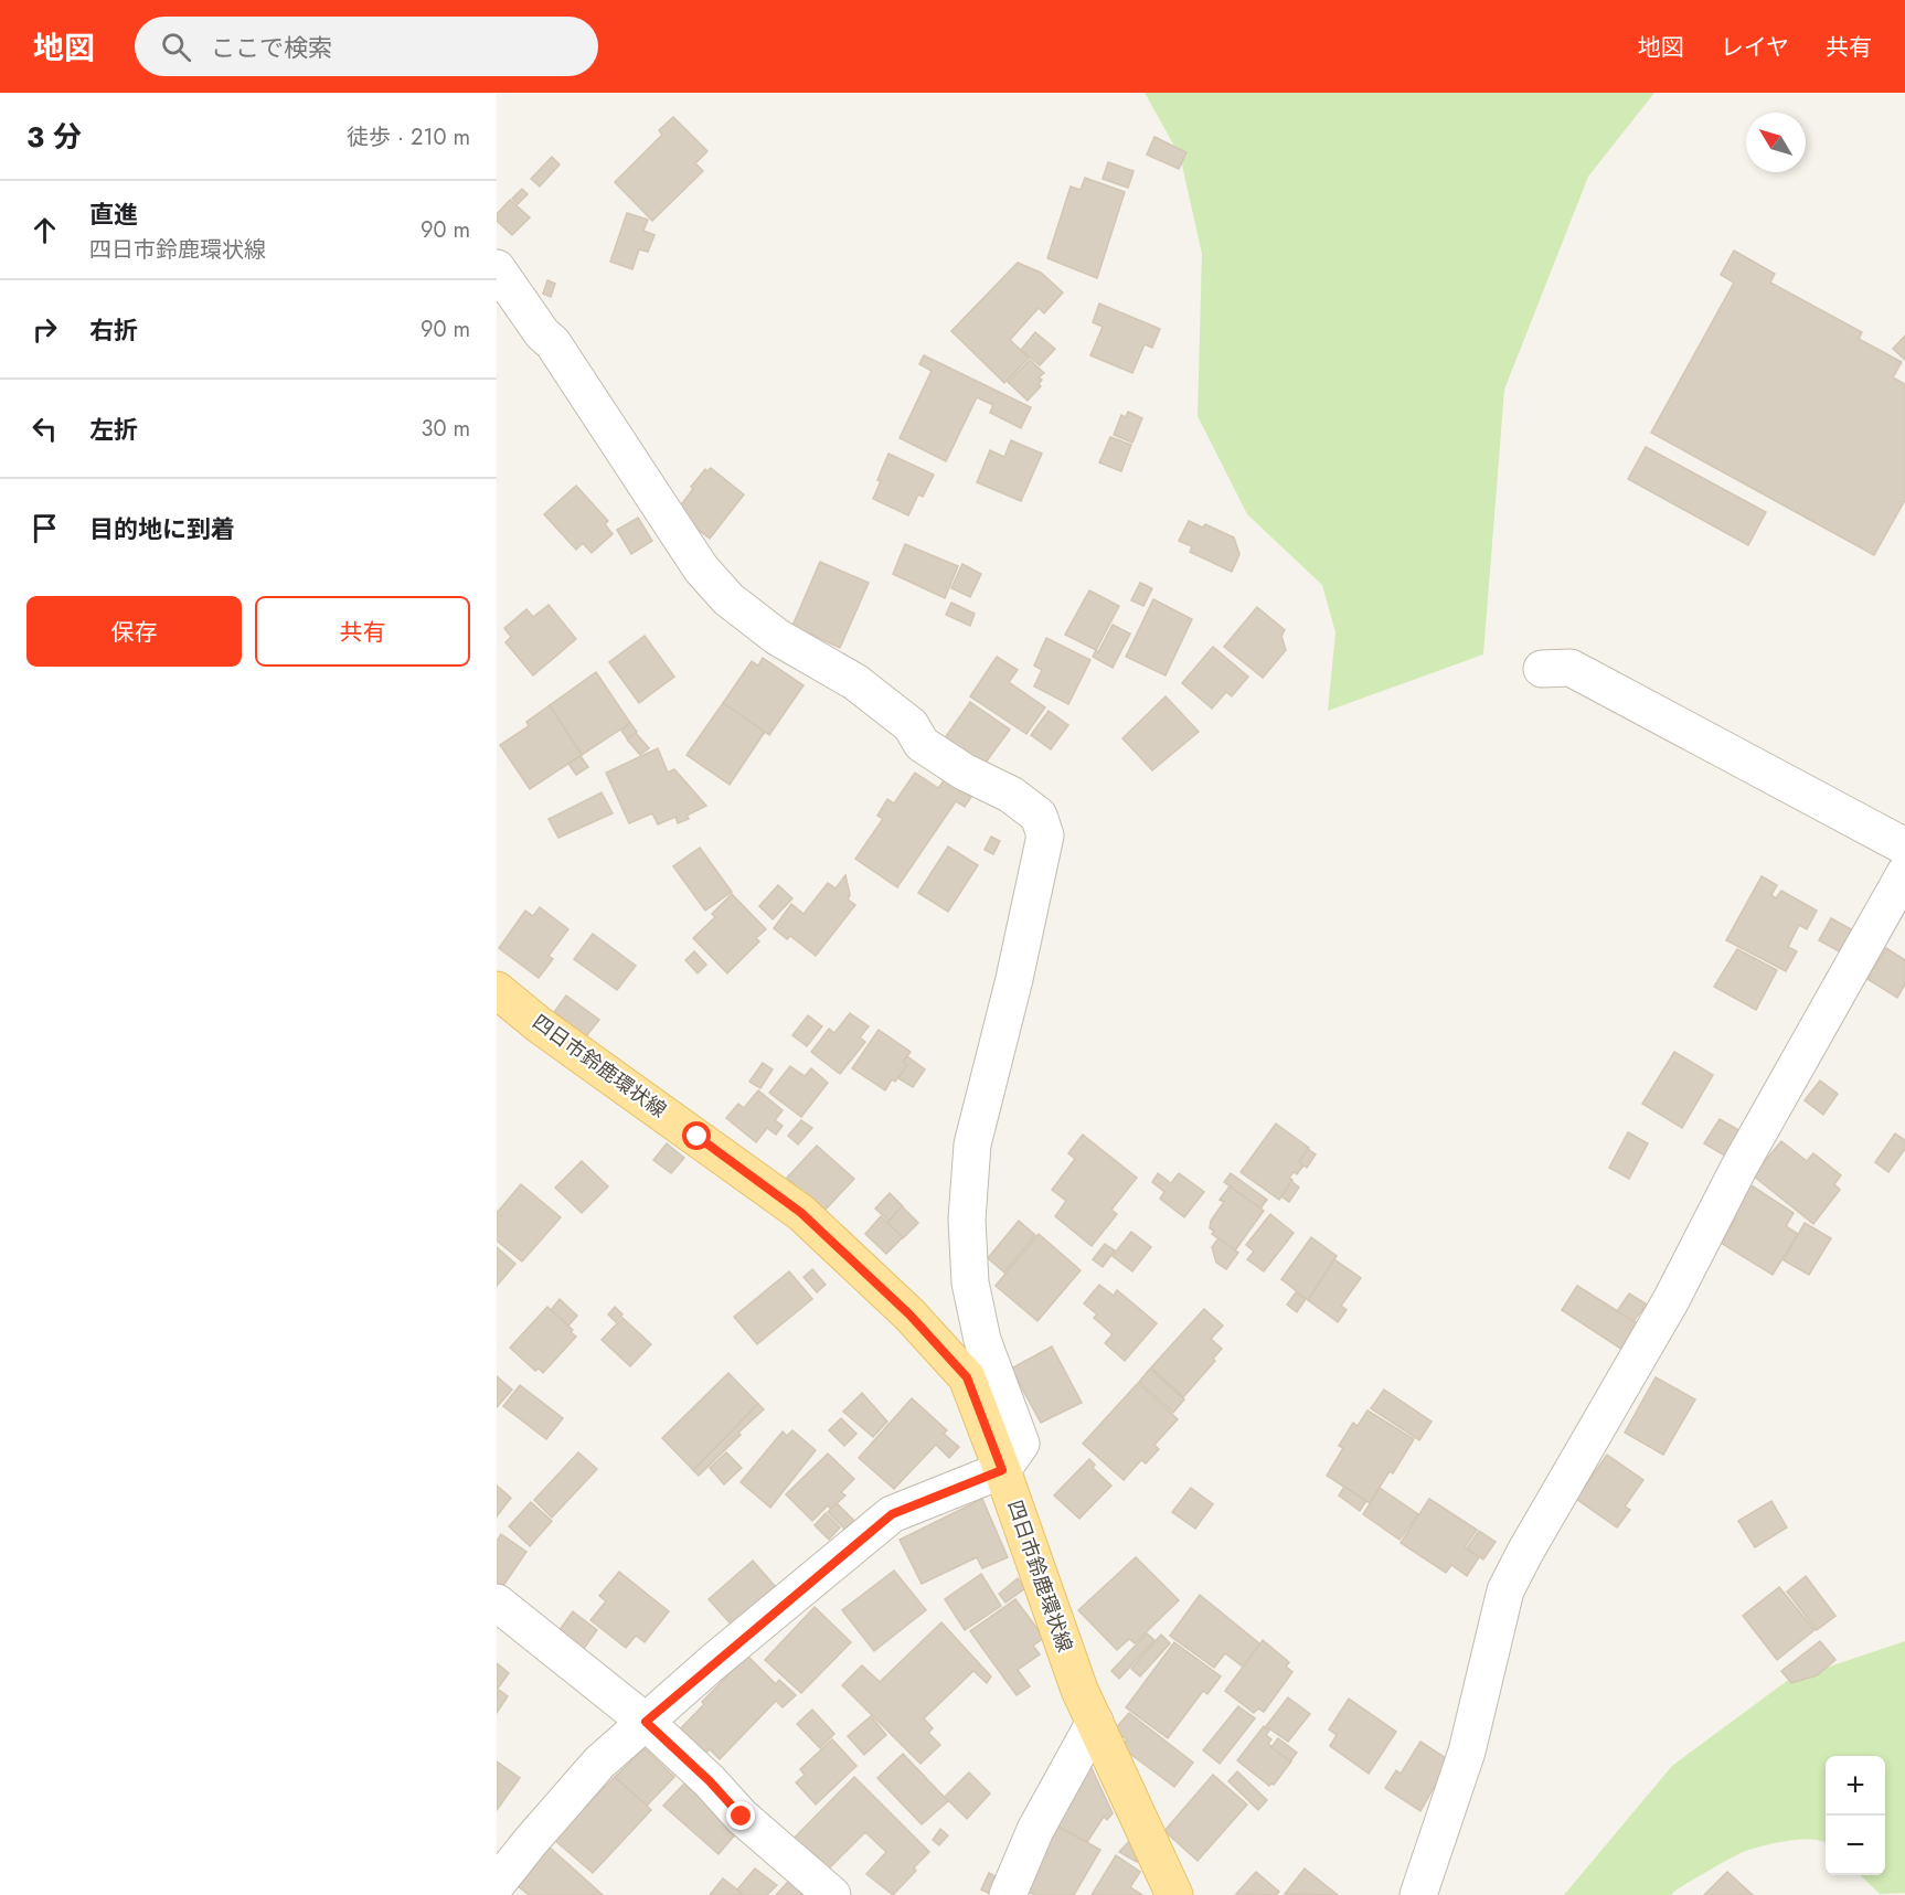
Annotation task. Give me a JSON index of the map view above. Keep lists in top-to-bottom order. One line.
{"streets":{"main road":["四日市鈴鹿環状線"]},"north":"top left","page":{"header":"地図","search":"ここで検索","nav":["地図","レイヤ","共有"],"heading":["3 分","徒歩 · 210 m"],"list":[["直進","四日市鈴鹿環状線","90 m"],["右折","90 m"],["左折","30 m"],"目的地に到着"],"buttons":["保存","共有"],"map_buttons":["+","−"]}}
